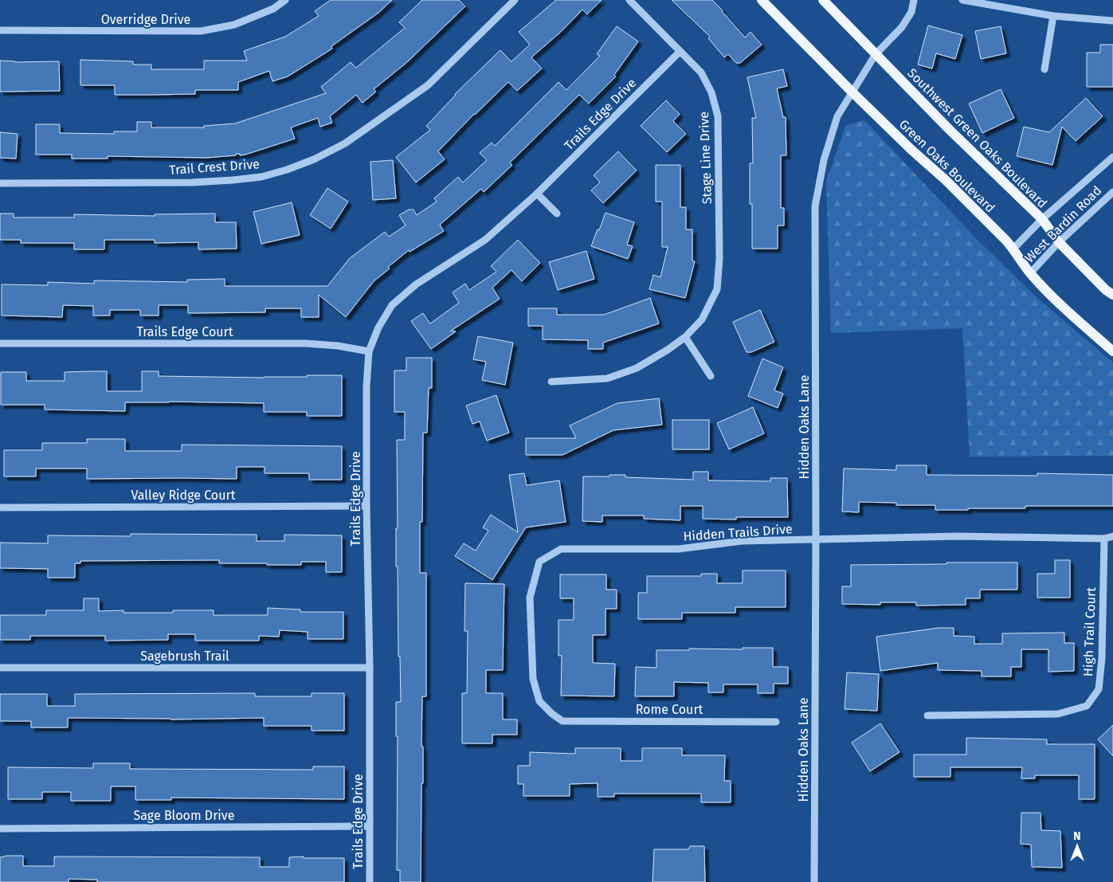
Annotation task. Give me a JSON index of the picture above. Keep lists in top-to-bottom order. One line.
{"streets":{"main road":["Southwest Green Oaks Boulevard","Green Oaks Boulevard"],"street":["Overridge Drive","Trails Edge Drive","Stage Line Drive","Trail Crest Drive","West Bardin Road","Trails Edge Court","Hidden Oaks Lane","Valley Ridge Court","Hidden Trails Drive","High Trail Court","Sagebrush Trail","Rome Court","Sage Bloom Drive"]},"crossings":[["Trails Edge Drive","Stage Line Drive"],["Trails Edge Drive","Trails Edge Court"],["Trails Edge Drive","Valley Ridge Court"],["Trails Edge Drive","Sagebrush Trail"],["Trails Edge Drive","Sage Bloom Drive"],["Southwest Green Oaks Boulevard","West Bardin Road"],["Southwest Green Oaks Boulevard","Hidden Oaks Lane"],["Green Oaks Boulevard","West Bardin Road"],["Green Oaks Boulevard","Hidden Oaks Lane"],["Hidden Oaks Lane","Hidden Trails Drive"],["Hidden Trails Drive","High Trail Court"],["Hidden Trails Drive","Rome Court"]],"north":"top"}
